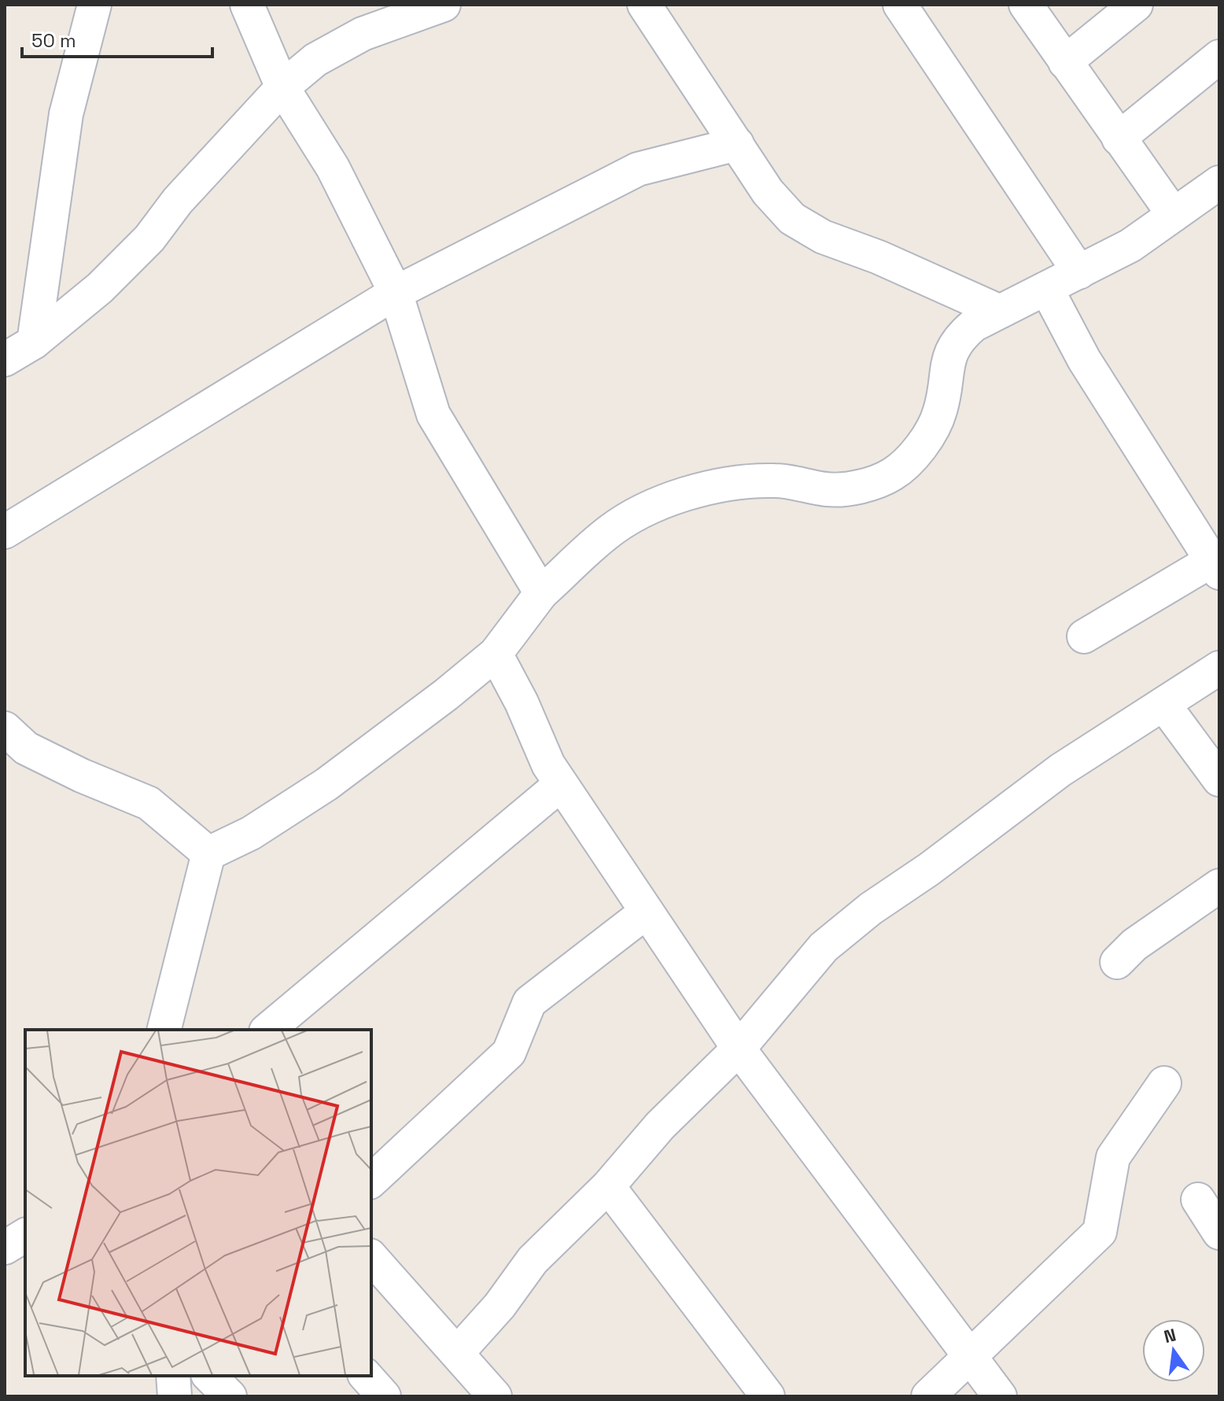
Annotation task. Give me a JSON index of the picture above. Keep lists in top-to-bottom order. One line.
{"scale_bar":"50 m","north":"top"}
